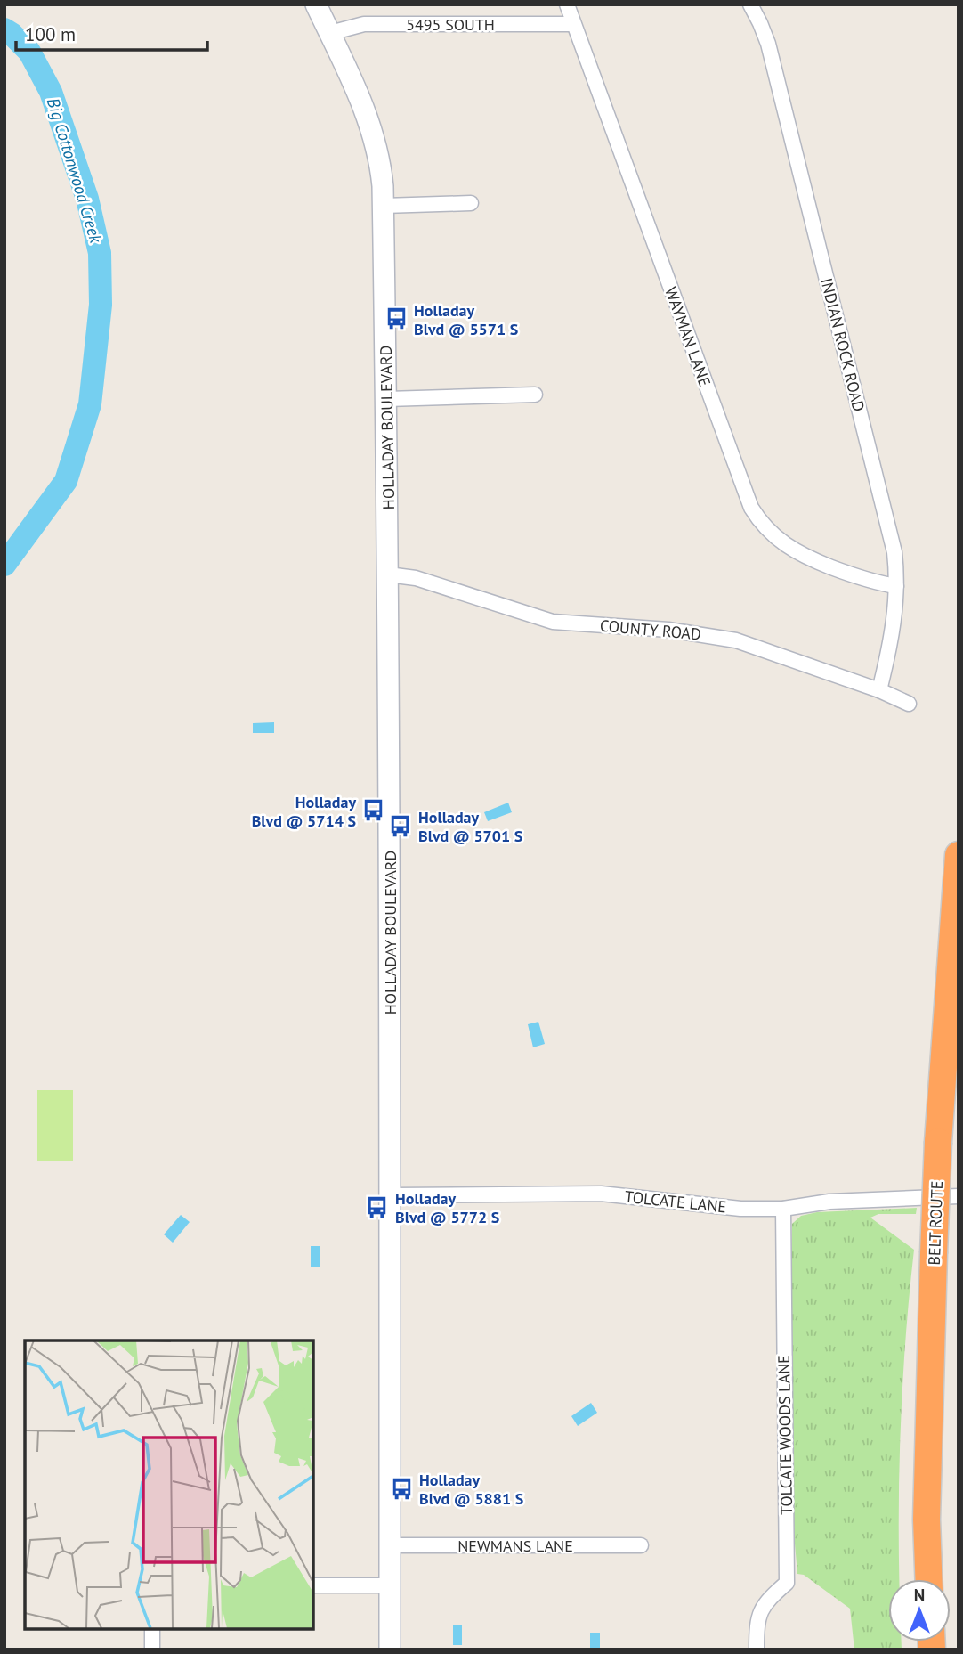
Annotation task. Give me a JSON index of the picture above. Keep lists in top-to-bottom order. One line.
{"streets":{"highway":["BELT ROUTE"],"main road":["HOLLADAY BOULEVARD"],"street":["5495 SOUTH","WAYMAN LANE","INDIAN ROCK ROAD","COUNTY ROAD","TOLCATE LANE","TOLCATE WOODS LANE","NEWMANS LANE"]},"crossings":[["5495 SOUTH","WAYMAN LANE"],["5495 SOUTH","HOLLADAY BOULEVARD"],["WAYMAN LANE","INDIAN ROCK ROAD"],["INDIAN ROCK ROAD","COUNTY ROAD"],["HOLLADAY BOULEVARD","COUNTY ROAD"],["HOLLADAY BOULEVARD","TOLCATE LANE"],["HOLLADAY BOULEVARD","NEWMANS LANE"],["TOLCATE LANE","TOLCATE WOODS LANE"]],"water":["Big Cottonwood Creek"],"places":{"bus stop":["Holladay Blvd @ 5571 S","Holladay Blvd @ 5714 S","Holladay Blvd @ 5701 S","Holladay Blvd @ 5772 S","Holladay Blvd @ 5881 S"]},"scale_bar":"100 m","north":"top"}
